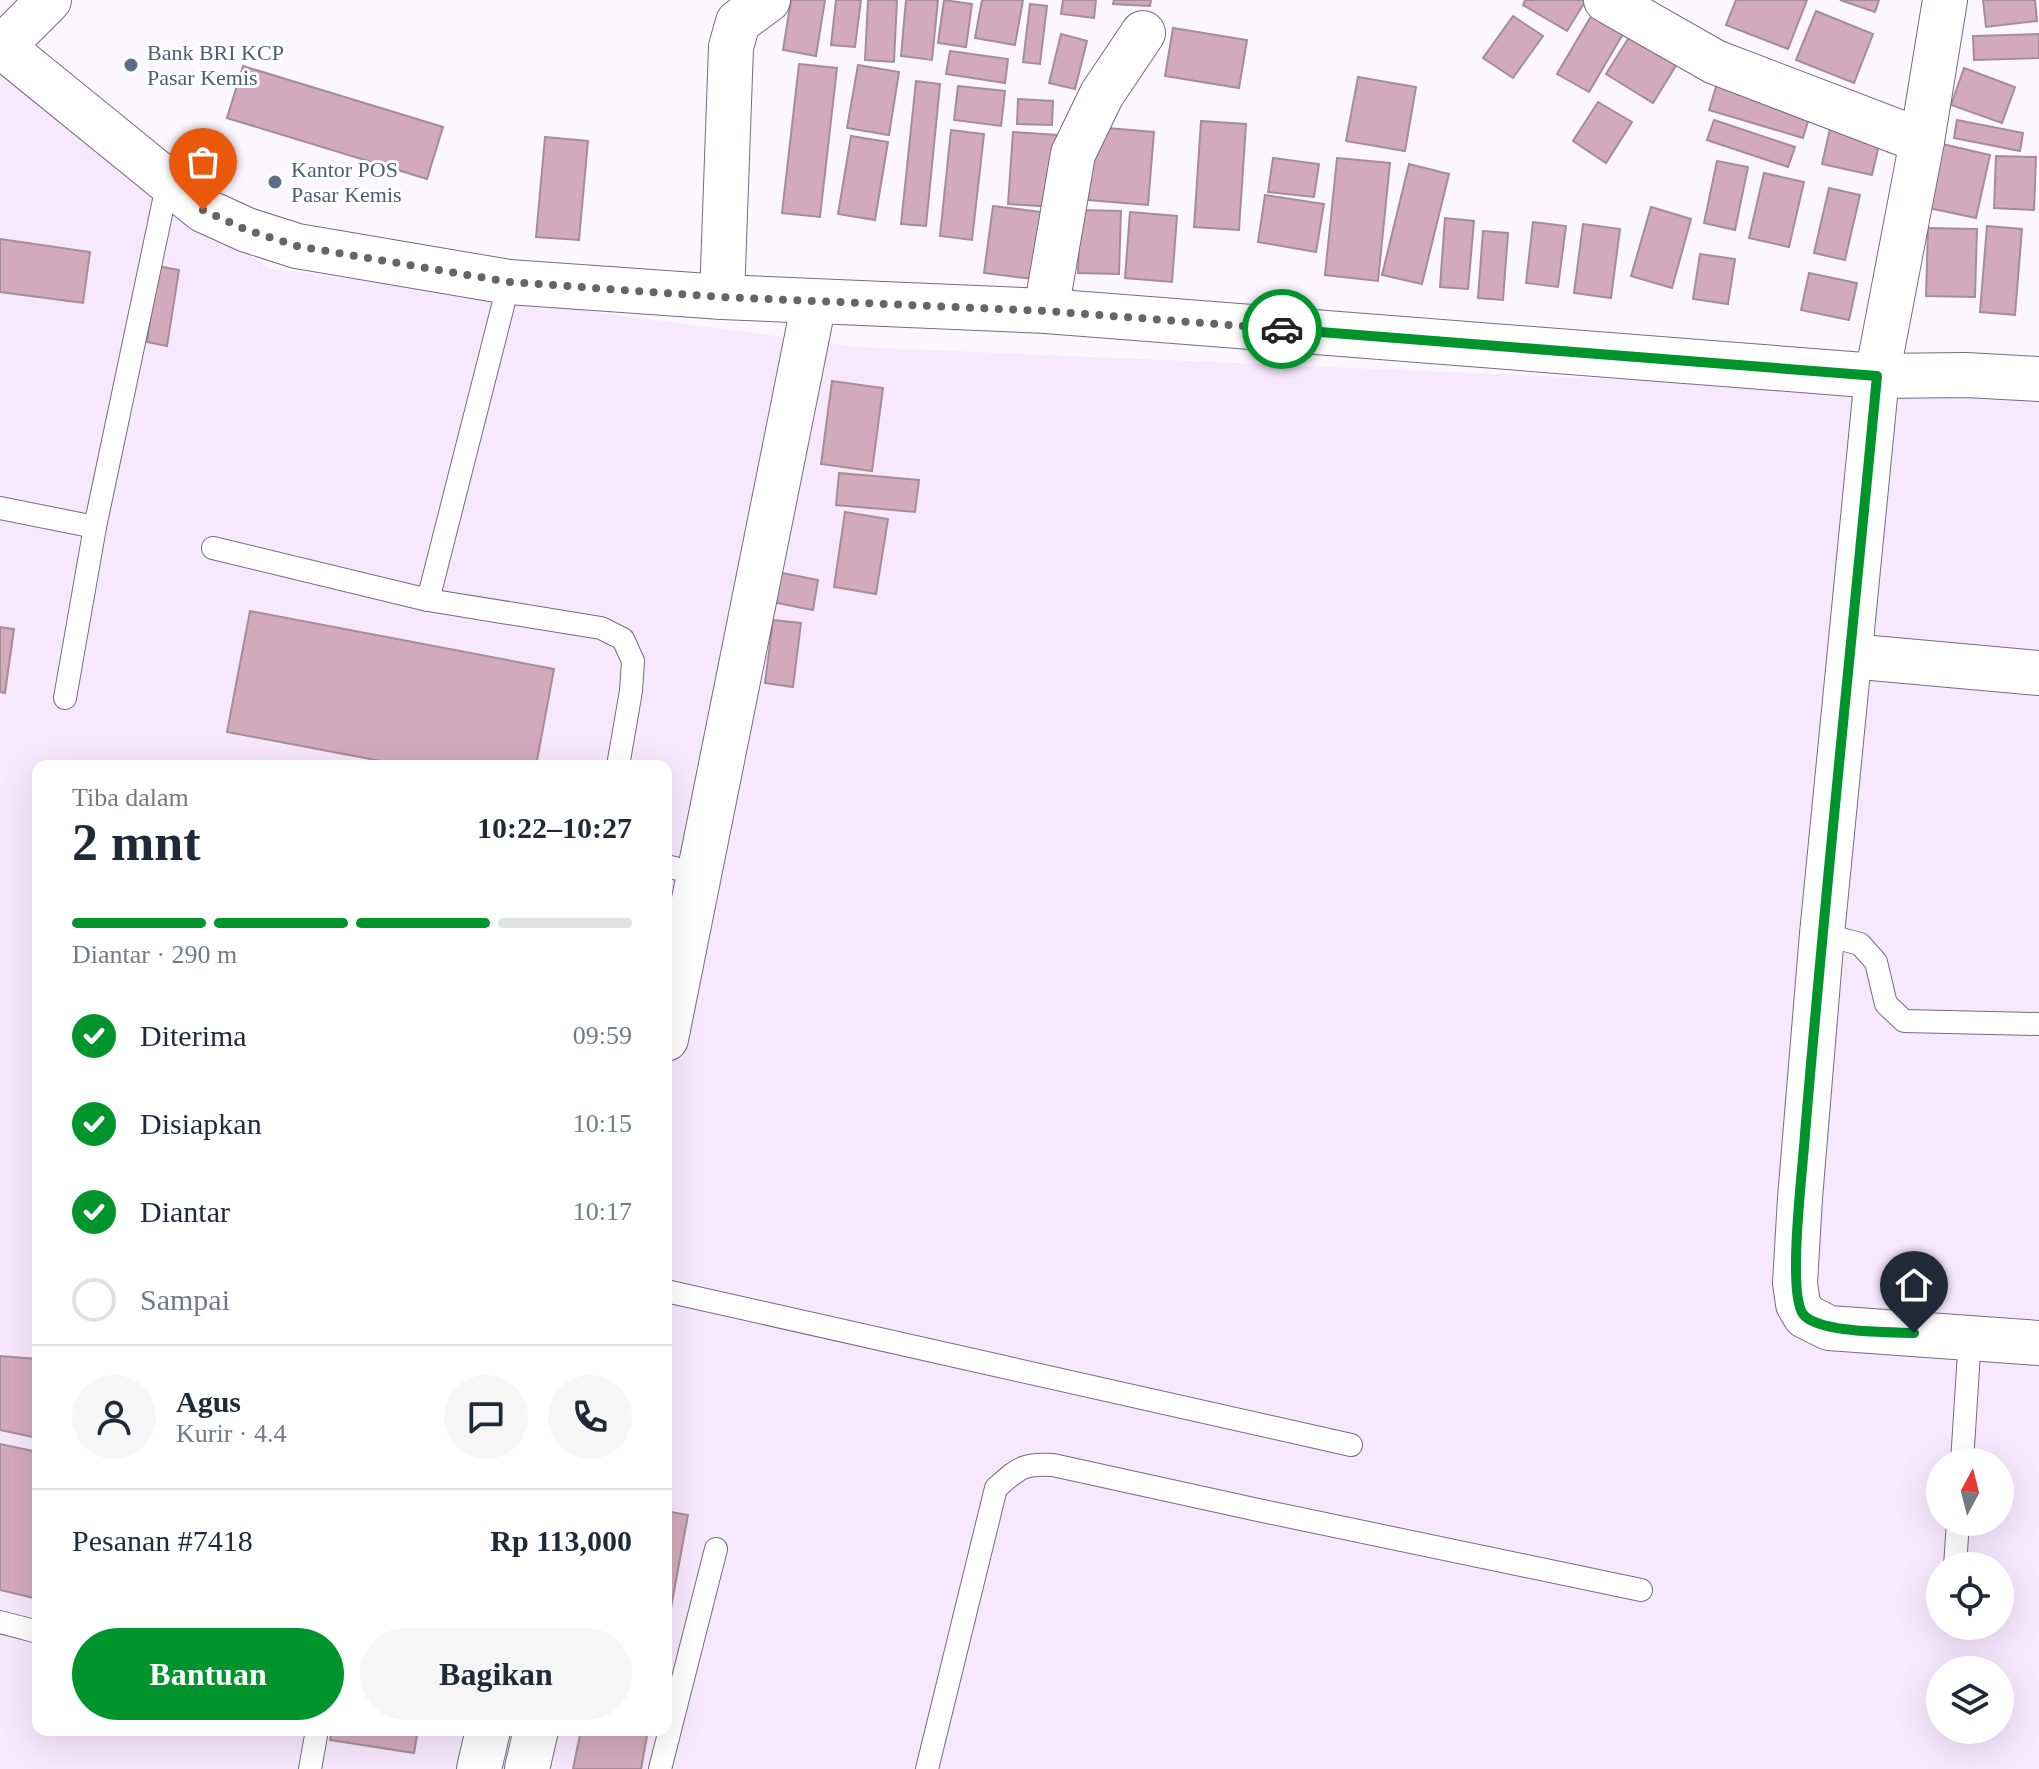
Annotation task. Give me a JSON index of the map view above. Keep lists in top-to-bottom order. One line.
{"places":["Bank BRI KCP Pasar Kemis","Kantor POS Pasar Kemis"],"north":"top","page":{"heading":["2 mnt","Tiba dalam","10:22–10:27"],"panel":["Agus","Kurir · 4.4","Pesanan #7418","Rp 113,000"],"bar":"Diantar · 290 m","list":[["Diterima","09:59"],["Disiapkan","10:15"],["Diantar","10:17"],"Sampai"],"buttons":["Bantuan","Bagikan"]}}
